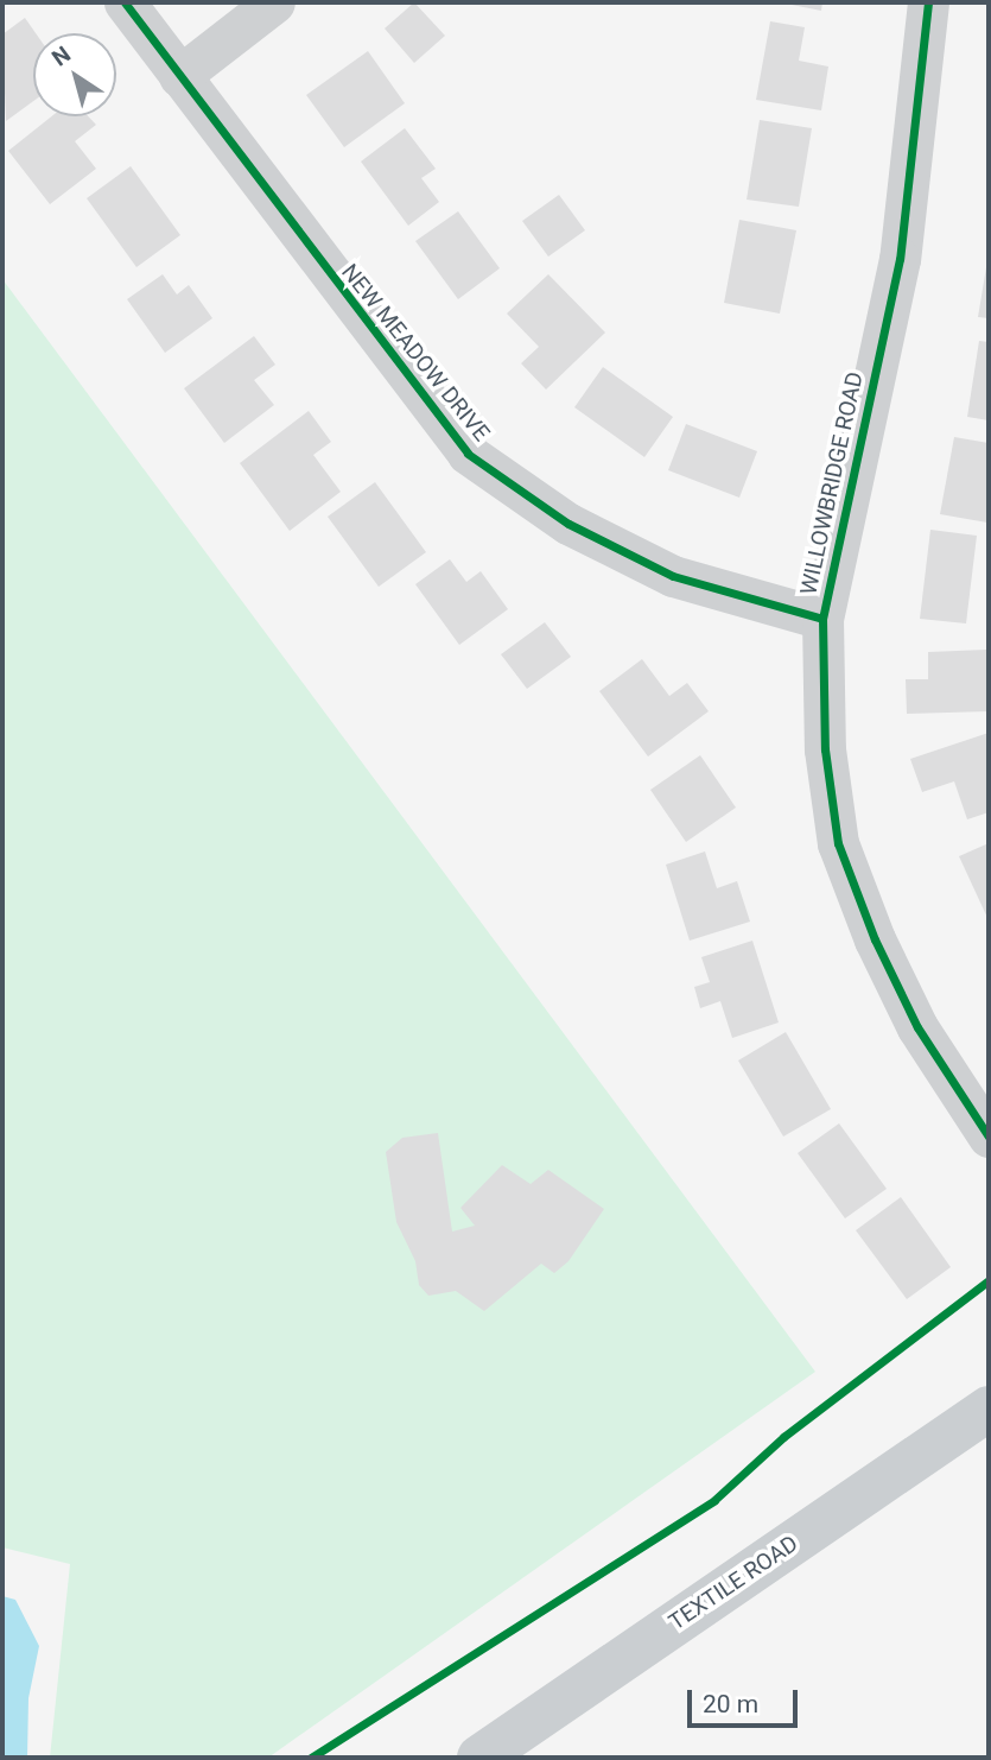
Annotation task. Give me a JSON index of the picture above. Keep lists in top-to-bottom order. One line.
{"streets":{"main road":["TEXTILE ROAD"],"street":["NEW MEADOW DRIVE","WILLOWBRIDGE ROAD"]},"crossings":[["NEW MEADOW DRIVE","WILLOWBRIDGE ROAD"]],"scale_bar":"20 m","north":"top left"}
